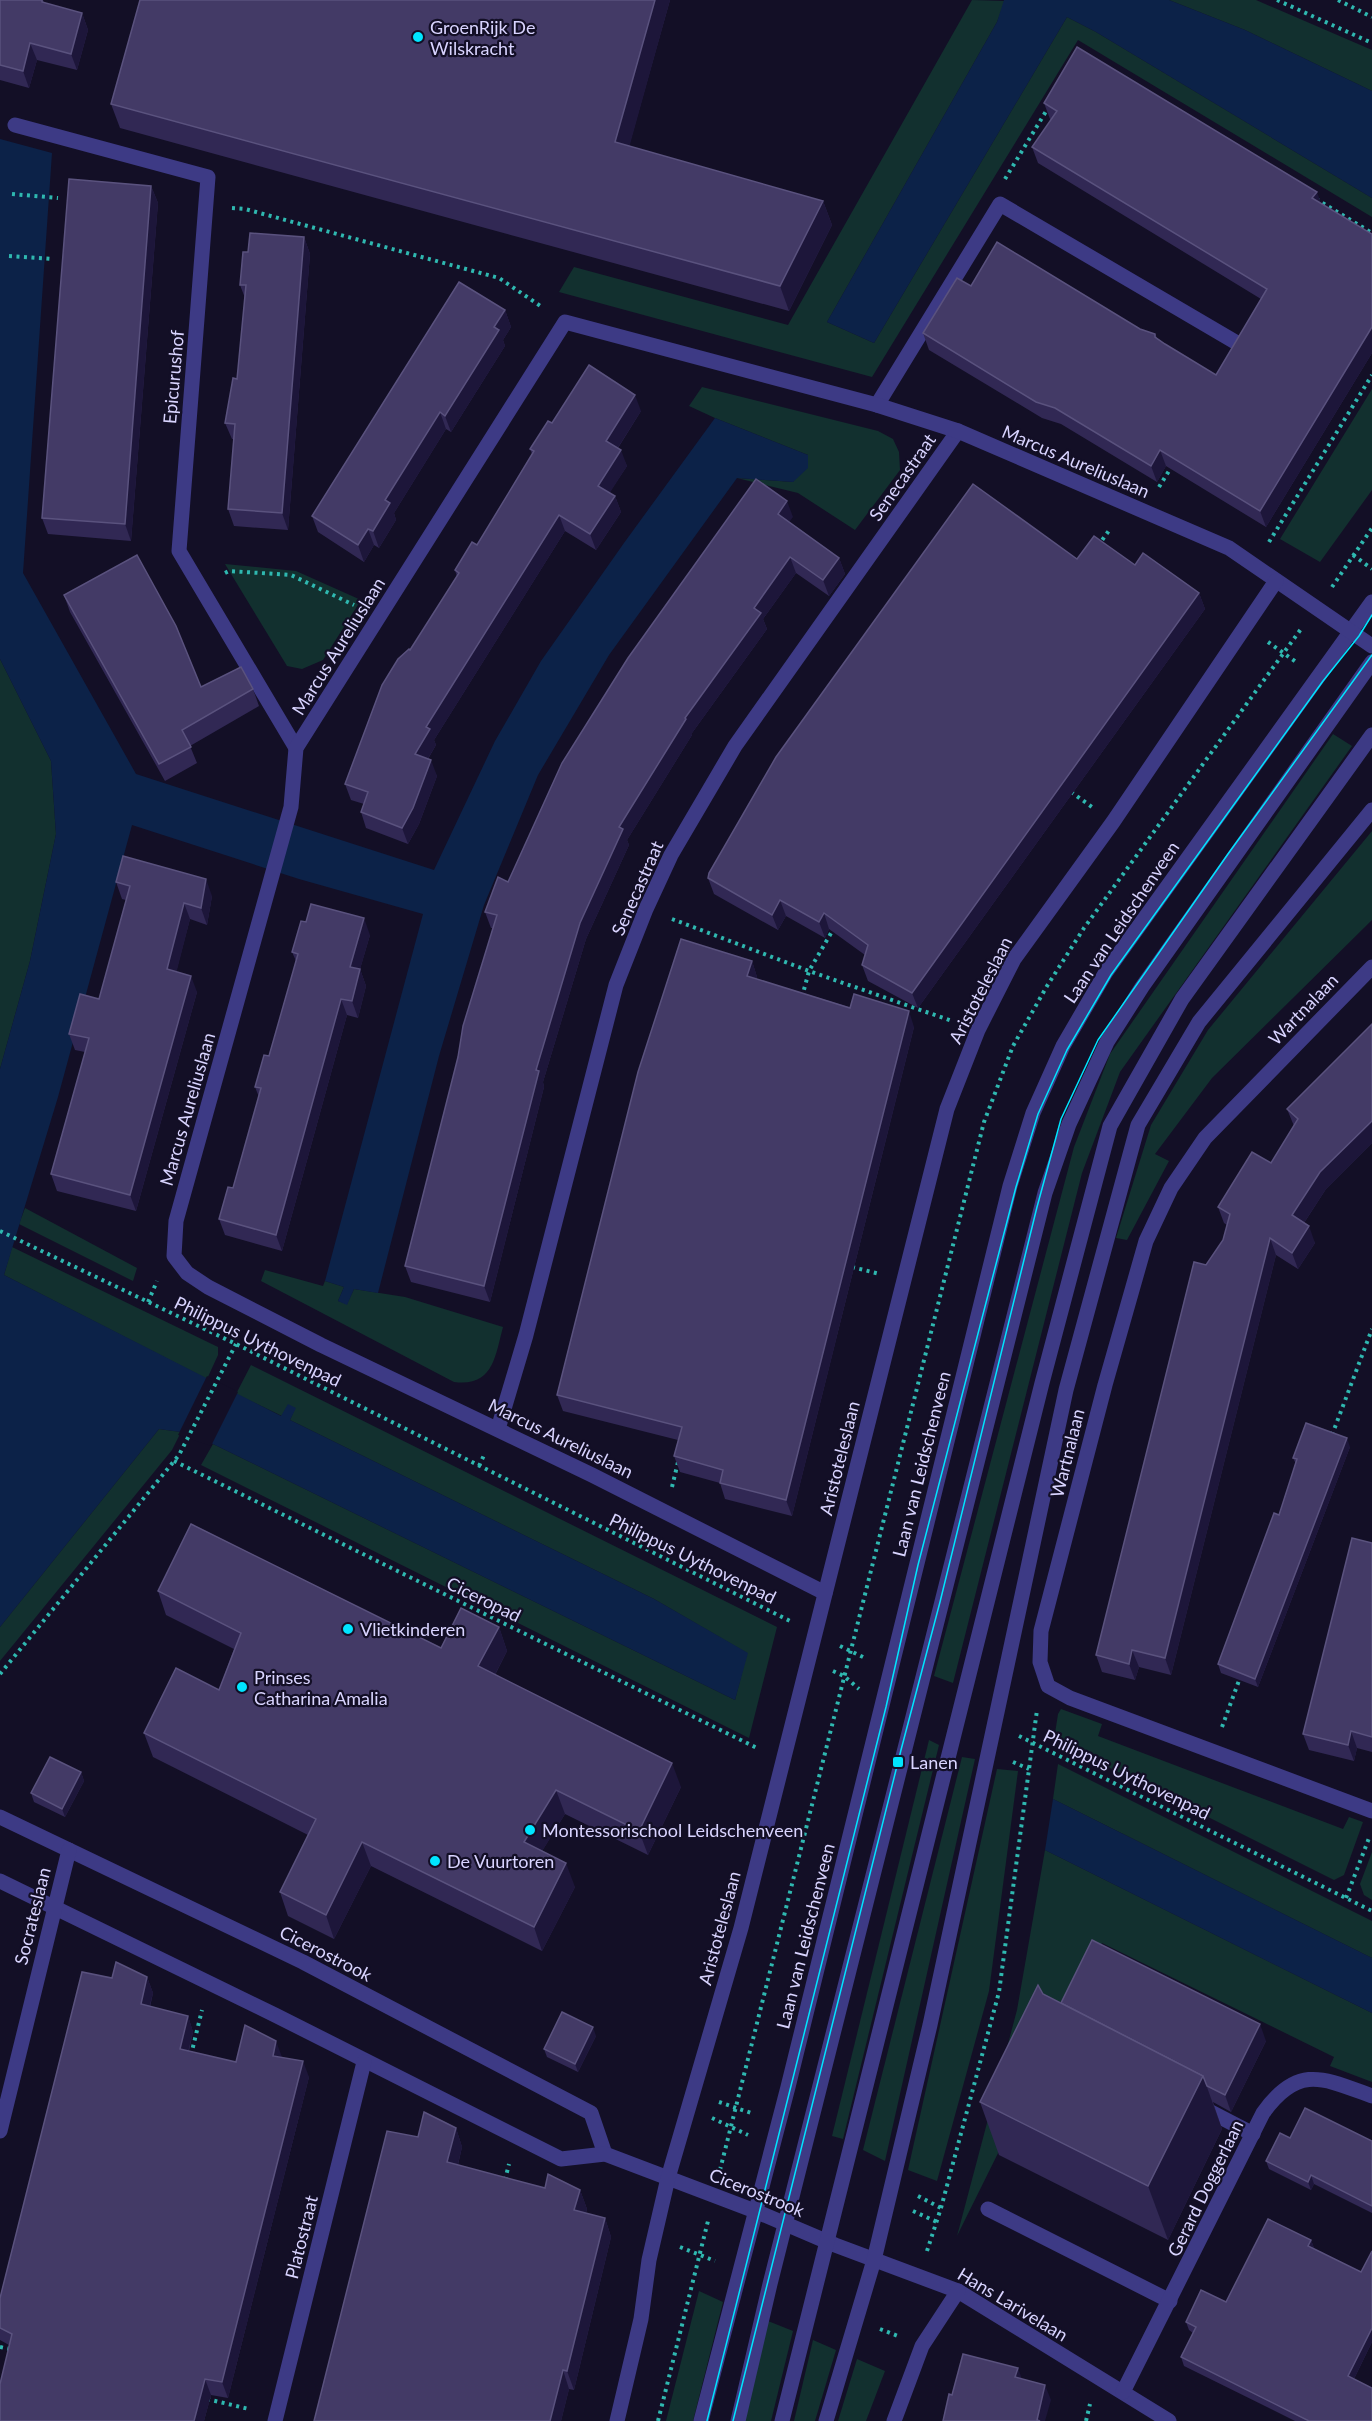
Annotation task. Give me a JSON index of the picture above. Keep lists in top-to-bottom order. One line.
{"streets":{"street":["Epicurushof","Marcus Aureliuslaan","Senecastraat","Laan van Leidschenveen","Aristoteleslaan","Wartnalaan","Socrateslaan","Cicerostrook","Gerard Doggerlaan","Platostraat","Hans Larivelaan"],"path":["Philippus Uythovenpad","Ciceropad"]},"crossings":[["Epicurushof","Marcus Aureliuslaan"],["Marcus Aureliuslaan","Senecastraat"],["Marcus Aureliuslaan","Laan van Leidschenveen"],["Marcus Aureliuslaan","Aristoteleslaan"],["Laan van Leidschenveen","Philippus Uythovenpad"],["Laan van Leidschenveen","Cicerostrook"],["Aristoteleslaan","Philippus Uythovenpad"],["Aristoteleslaan","Ciceropad"],["Aristoteleslaan","Cicerostrook"],["Socrateslaan","Cicerostrook"],["Cicerostrook","Platostraat"],["Cicerostrook","Hans Larivelaan"],["Gerard Doggerlaan","Hans Larivelaan"]],"places":{"other":["GroenRijk De Wilskracht","Vlietkinderen","Prinses Catharina Amalia","Montessorischool Leidschenveen","De Vuurtoren"],"transit":["Lanen"]}}
